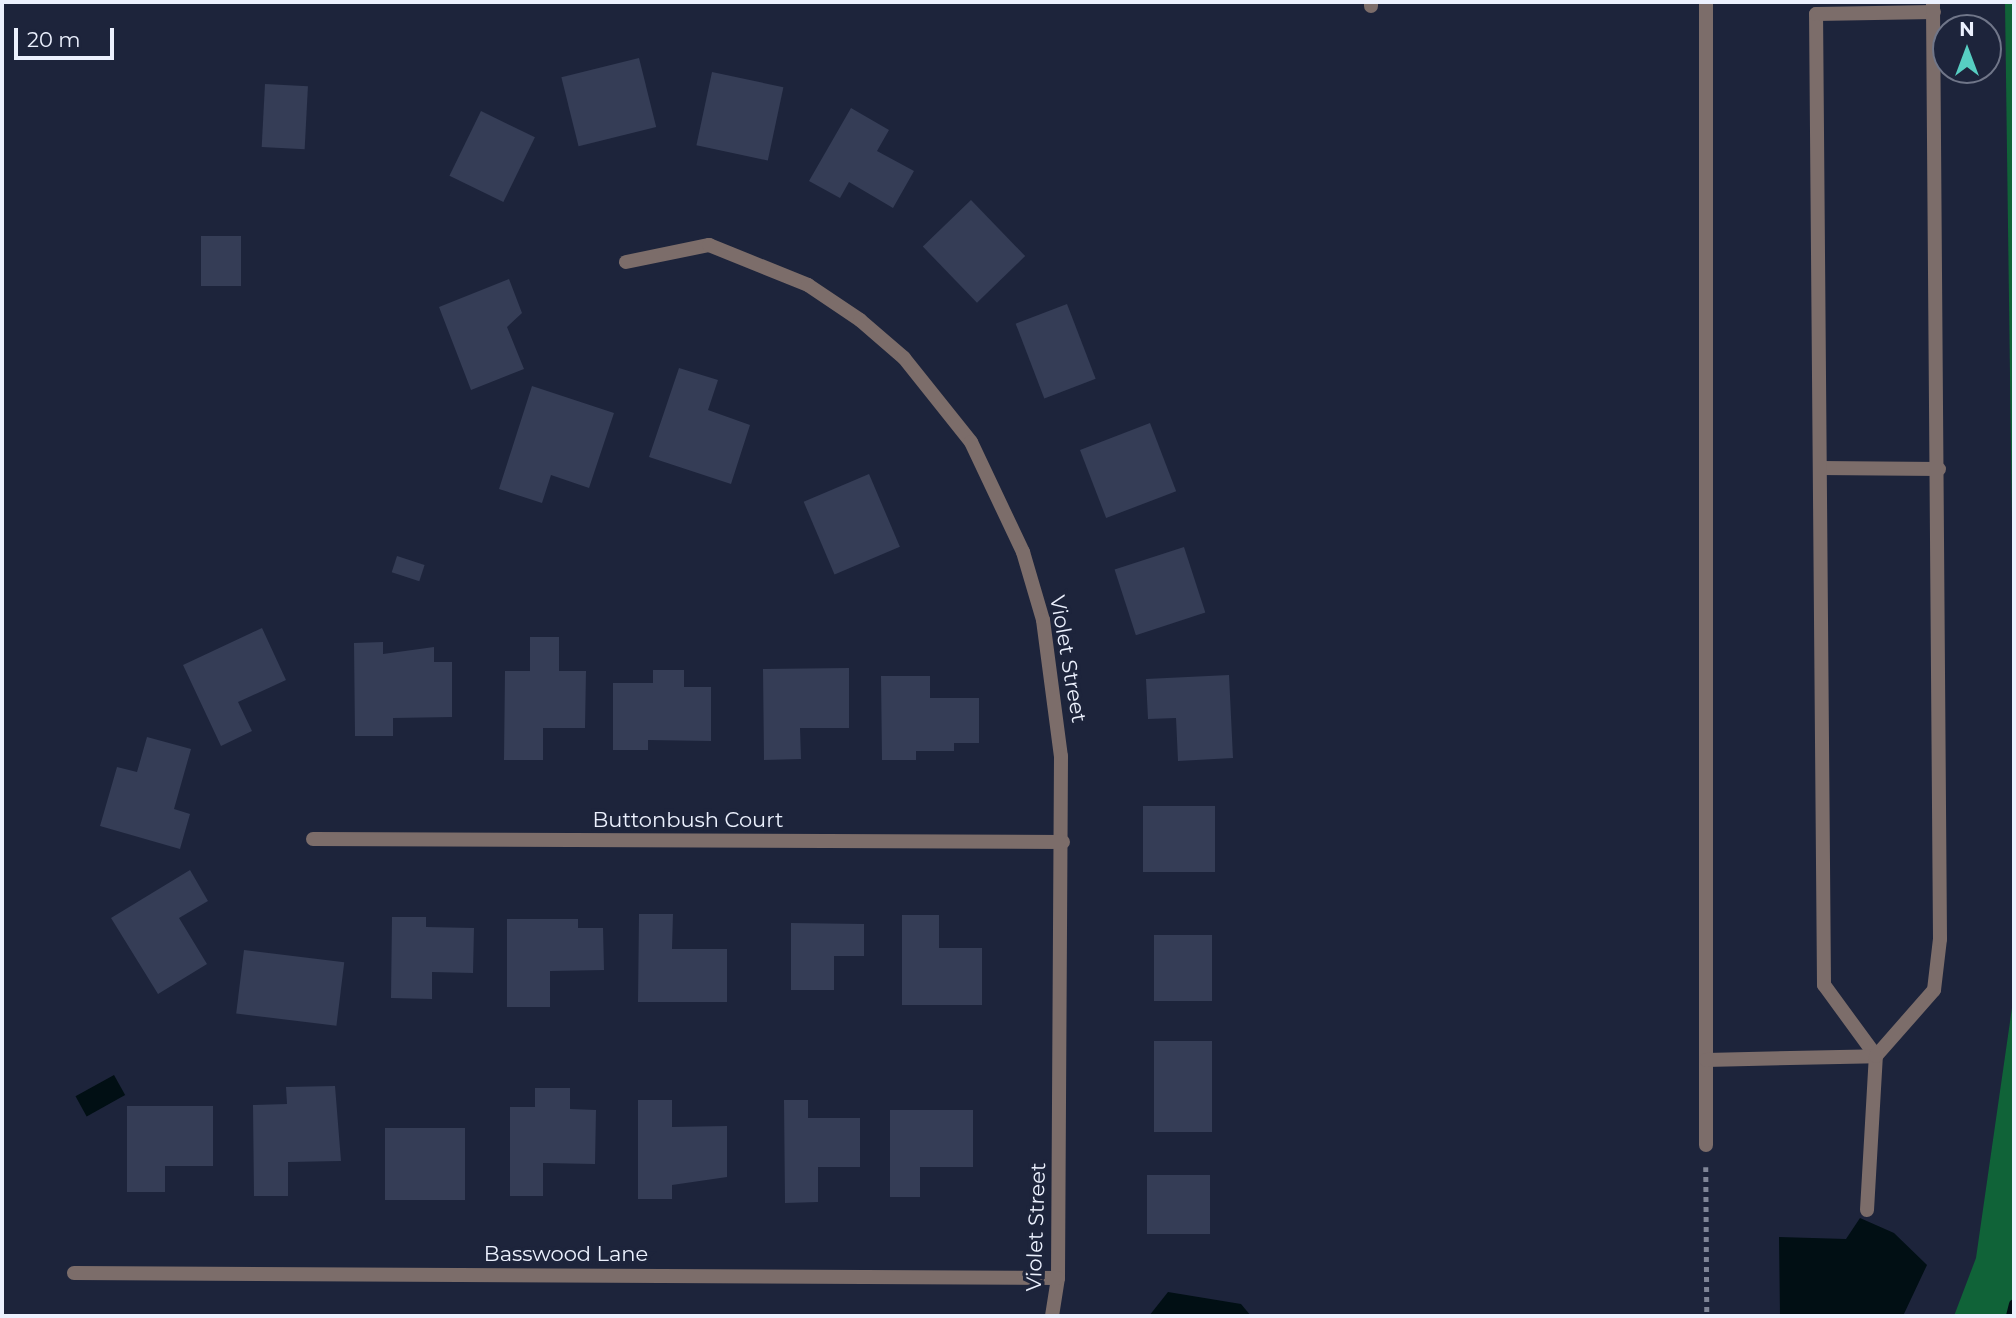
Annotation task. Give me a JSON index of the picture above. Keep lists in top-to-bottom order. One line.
{"streets":{"street":["Violet Street","Buttonbush Court","Basswood Lane"]},"crossings":[["Violet Street","Buttonbush Court"],["Violet Street","Basswood Lane"]],"scale_bar":"20 m","north":"top"}
